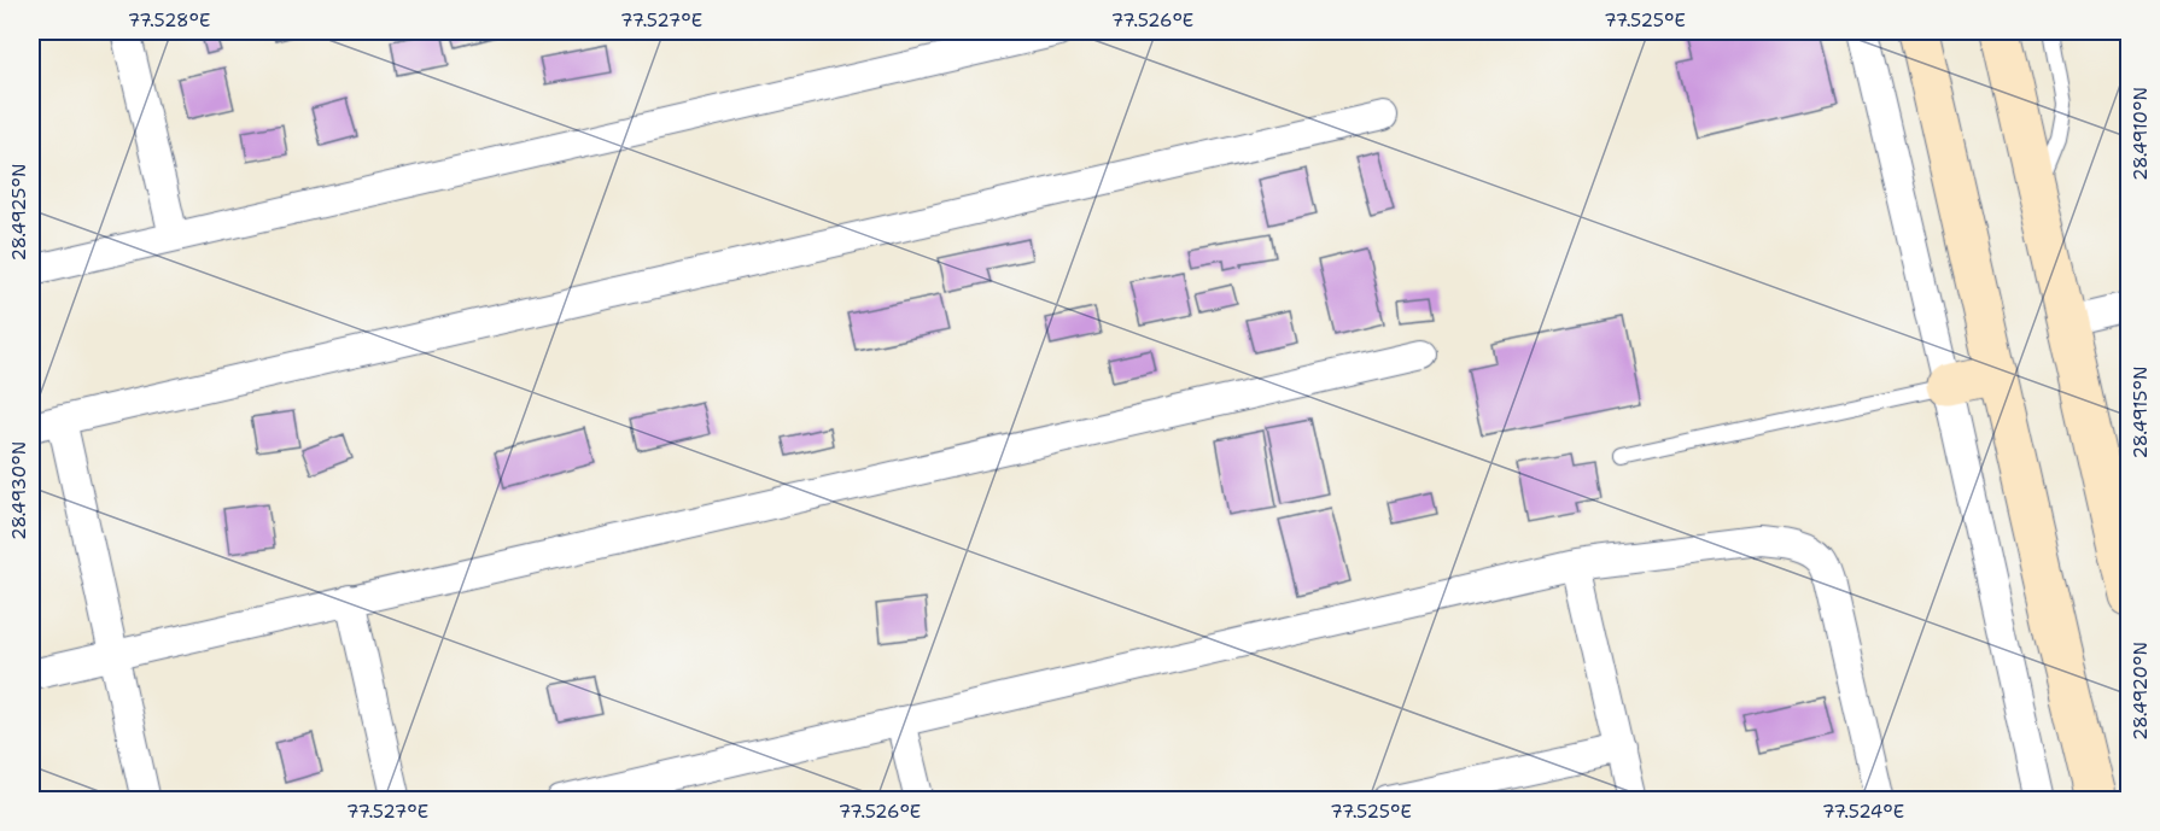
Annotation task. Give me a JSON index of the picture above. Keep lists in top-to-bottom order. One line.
{"coordinates":["77.528°E","77.527°E","77.526°E","77.525°E","28.4910°N","28.4925°N","28.4915°N","28.4930°N","28.4920°N","77.524°E"]}
